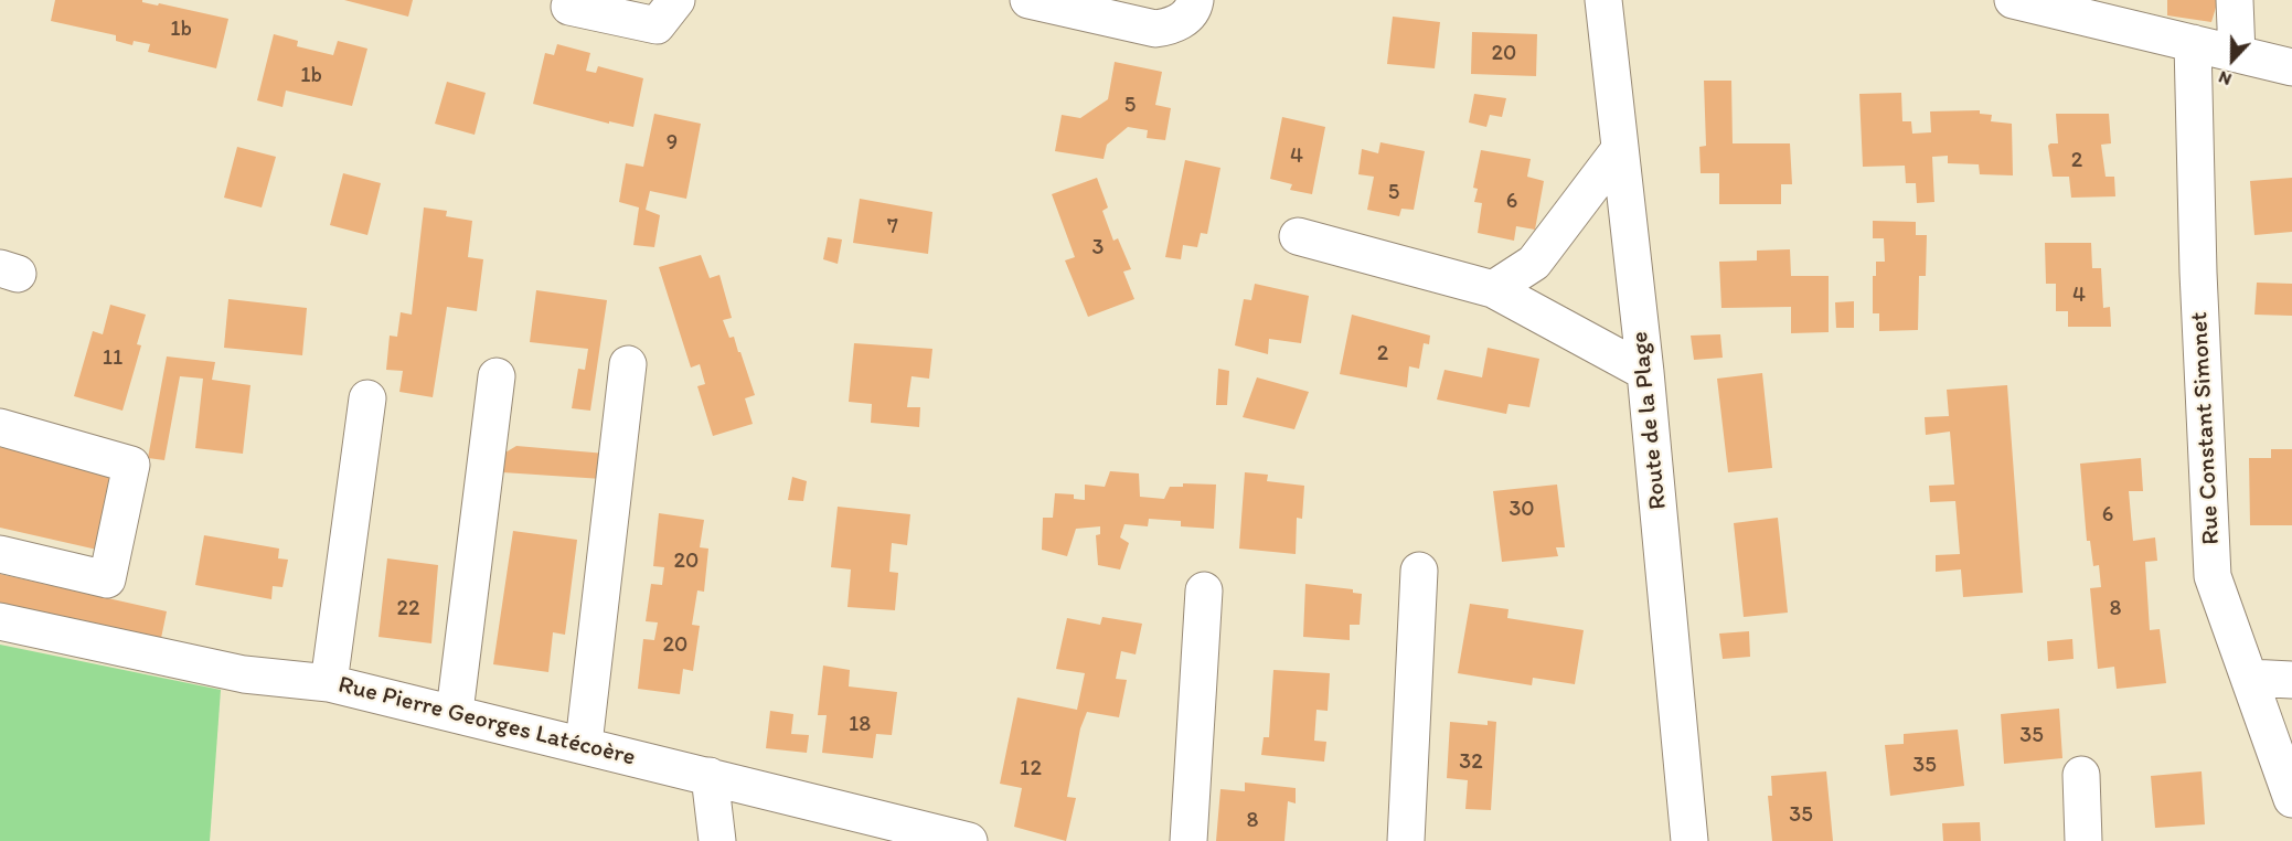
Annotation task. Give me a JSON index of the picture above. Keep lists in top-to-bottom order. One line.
{"streets":{"street":["Route de la Plage","Rue Constant Simonet","Rue Pierre Georges Latécoère"]},"house_numbers":["1b","20","1b","5","9","4","2","5","6","7","3","4","2","11","30","6","20","22","8","20","18","35","32","35","12","35","8"],"north":"bottom"}
